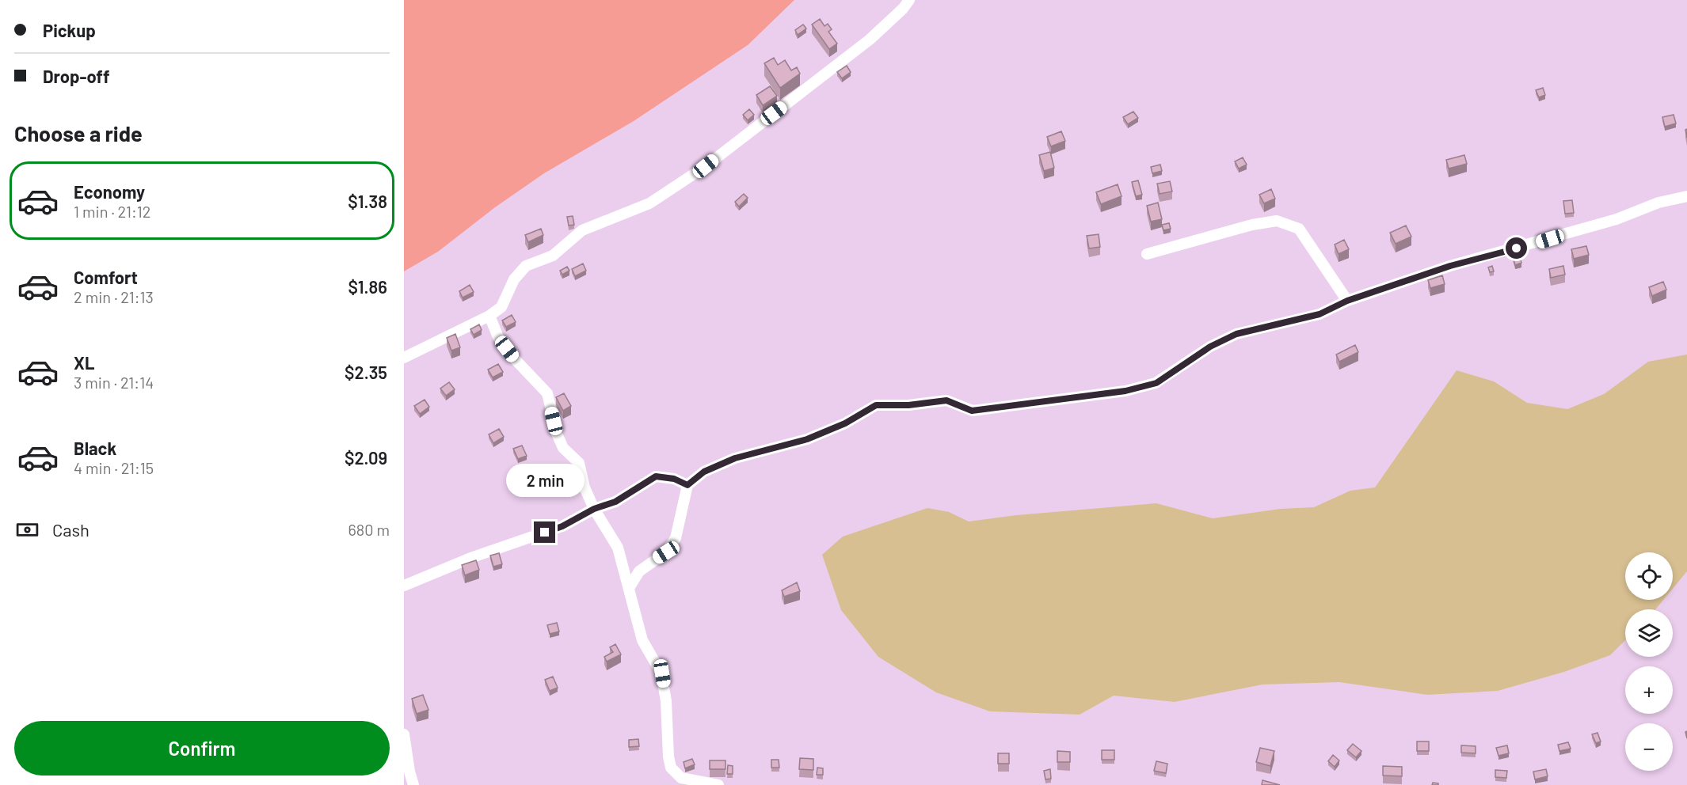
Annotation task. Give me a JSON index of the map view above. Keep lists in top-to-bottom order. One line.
{"page":{"banner":["Pickup","Drop-off"],"heading":"Choose a ride","list":[{"name":"Economy","note":"1 min · 21:12","value":"$1.38"},{"name":"Comfort","note":"2 min · 21:13","value":"$1.86"},{"name":"XL","note":"3 min · 21:14","value":"$2.35"},{"name":"Black","note":"4 min · 21:15","value":"$2.09"}],"bubble":"2 min","pay":["Cash","680 m"],"map_buttons":["+","−"],"buttons":"Confirm"}}
